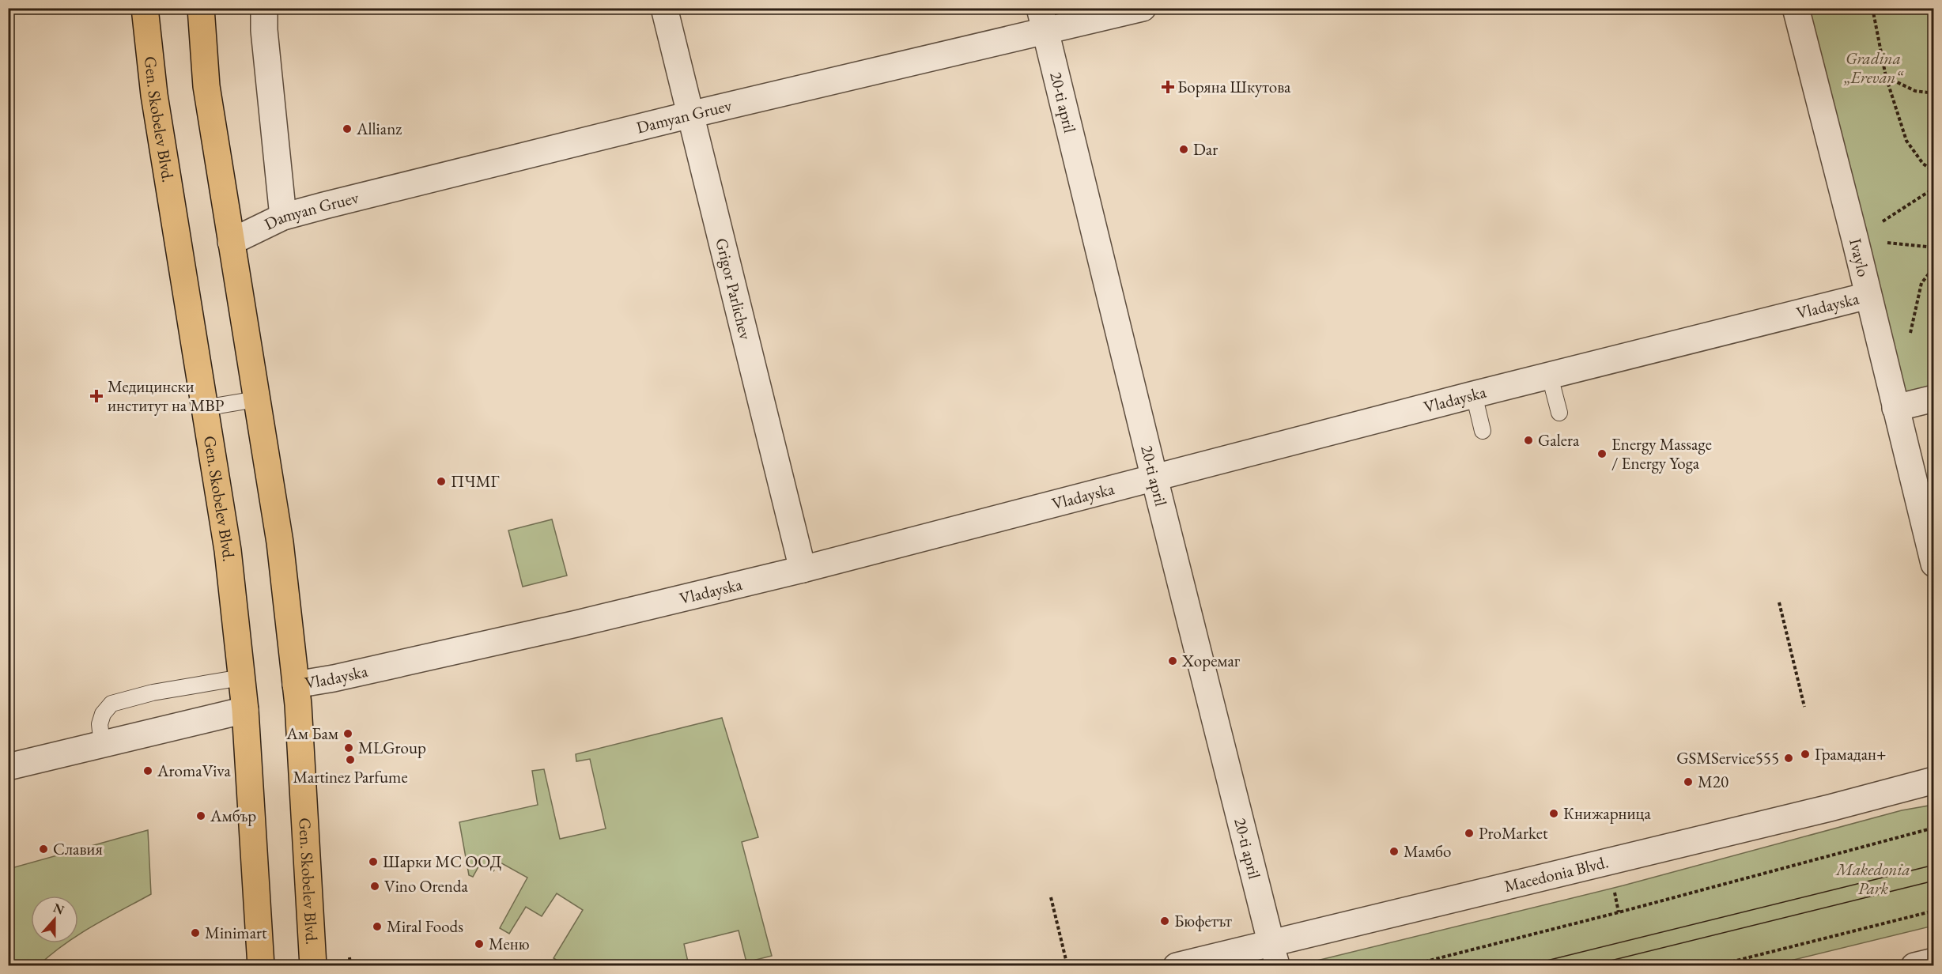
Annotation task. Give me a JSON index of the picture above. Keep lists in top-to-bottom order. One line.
{"streets":{"main road":["Gen. Skobelev Blvd."],"street":["20-ti april","Damyan Gruev","Ivaylo","Grigor Parlichev","Vladayska","Macedonia Blvd."]},"crossings":[["20-ti april","Damyan Gruev"],["20-ti april","Vladayska"],["20-ti april","Macedonia Blvd."],["Damyan Gruev","Gen. Skobelev Blvd."],["Damyan Gruev","Grigor Parlichev"],["Gen. Skobelev Blvd.","Vladayska"],["Ivaylo","Vladayska"],["Grigor Parlichev","Vladayska"]],"parks":["Gradina „Erevan“","Makedonia Park"],"places":{"health":["Боряна Шкутова","Медицински институт на МВР"],"other":["Allianz","Dar","Galera","Energy Massage / Energy Yoga","ПЧМГ","Хоремаг","Ам Бам","MLGroup","Грамадан+","GSMService555","Martinez Parfume","AromaViva","M20","Книжарница","Амбър","ProMarket","Славия","Мамбо","Шарки МС ООД","Vino Orenda","Бюфетът","Miral Foods","Minimart","Меню"]},"north":"top"}
